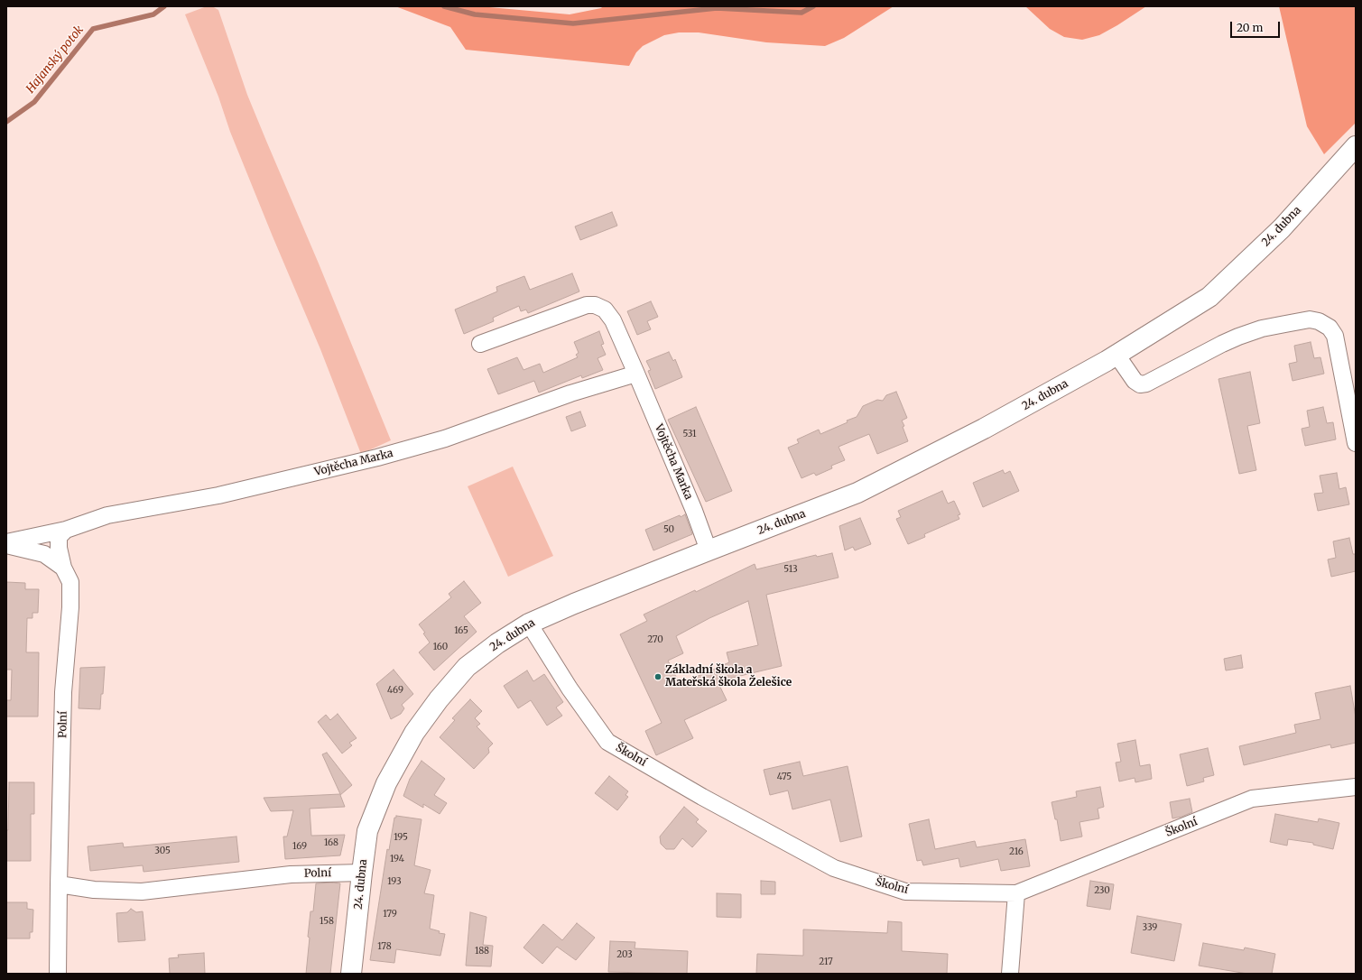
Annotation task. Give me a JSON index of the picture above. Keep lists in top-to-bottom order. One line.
{"streets":{"main road":["24. dubna"],"street":["Vojtěcha Marka","Polní","Školní"]},"crossings":[["24. dubna","Vojtěcha Marka"],["24. dubna","Polní"],["24. dubna","Školní"]],"water":["Hajanský potok"],"places":["Základní škola a Mateřská škola Želešice"],"house_numbers":["531","50","513","165","270","160","469","475","195","168","169","305","216","194","193","230","179","158","339","178","188","203","217"],"scale_bar":"20 m"}
